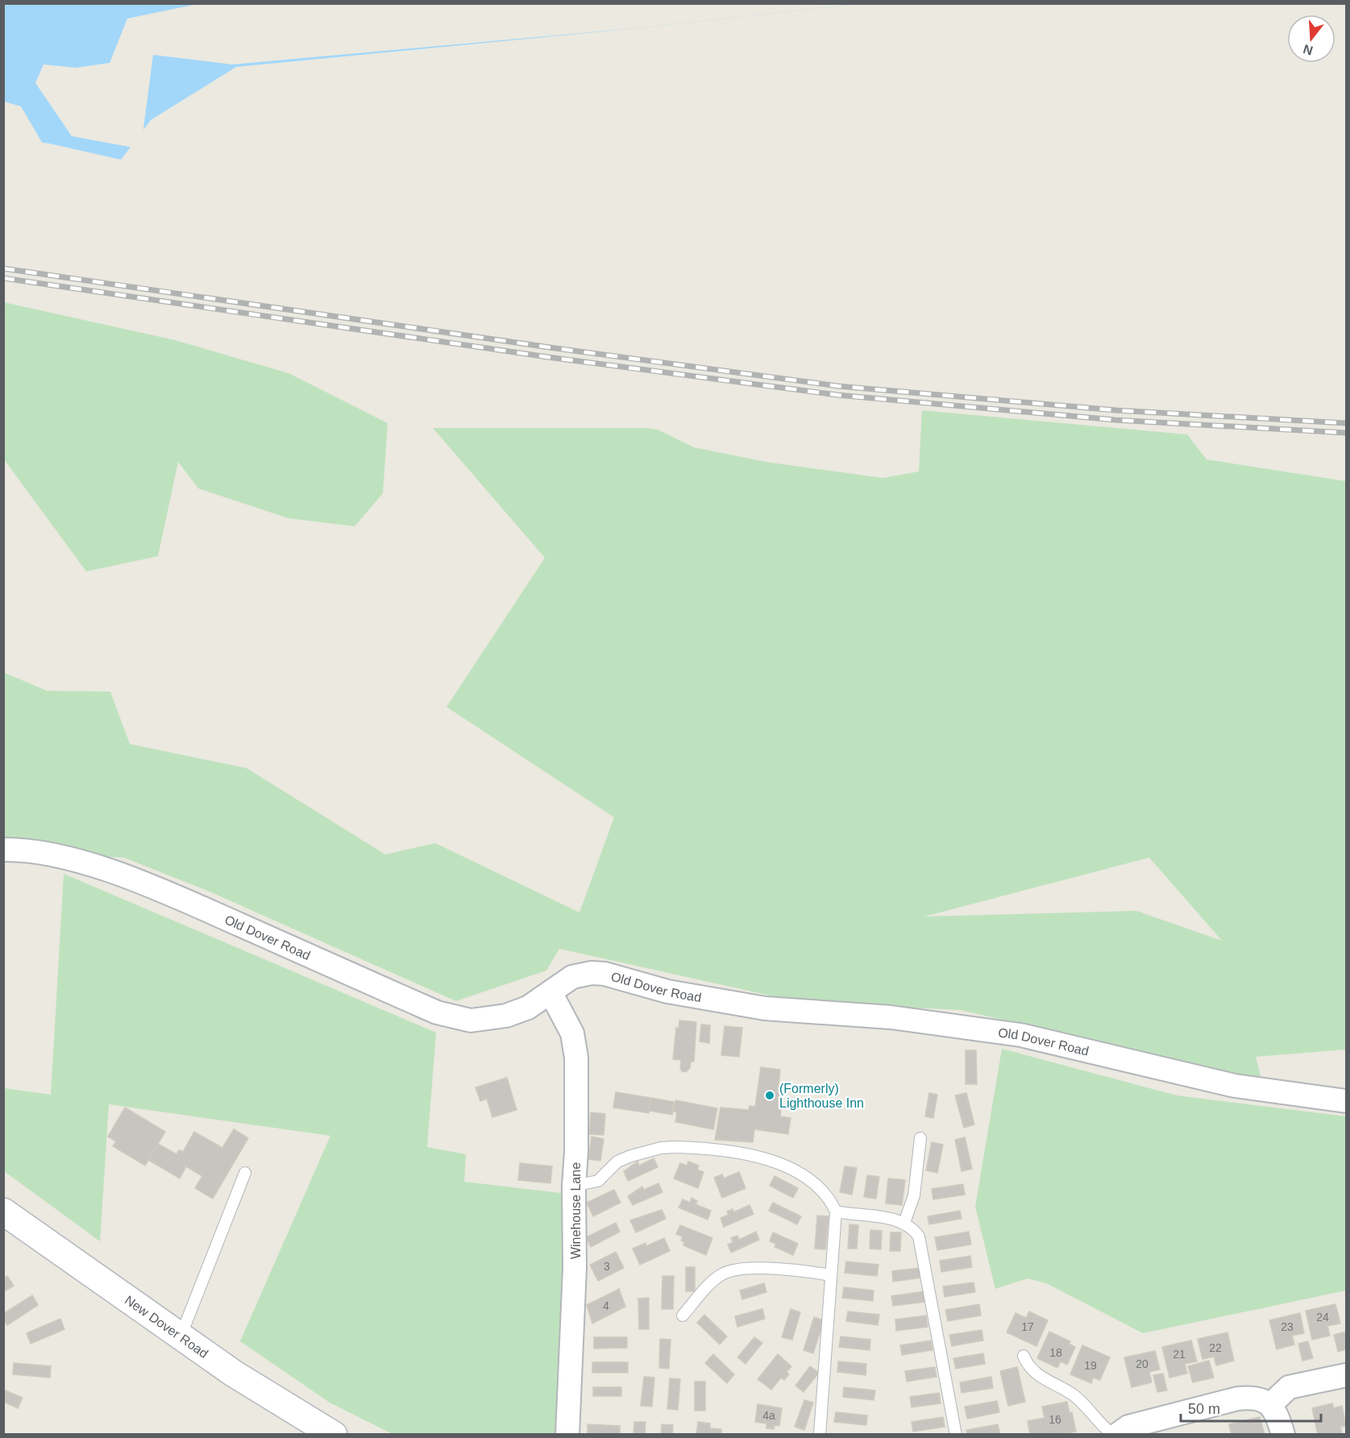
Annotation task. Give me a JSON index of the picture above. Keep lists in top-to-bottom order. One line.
{"streets":{"main road":["New Dover Road"],"street":["Old Dover Road","Winehouse Lane"]},"crossings":[["Old Dover Road","Winehouse Lane"]],"places":["(Formerly) Lighthouse Inn"],"house_numbers":["3","4","24","17","23","22","18","21","20","19","4a","16"],"scale_bar":"50 m","north":"bottom"}
